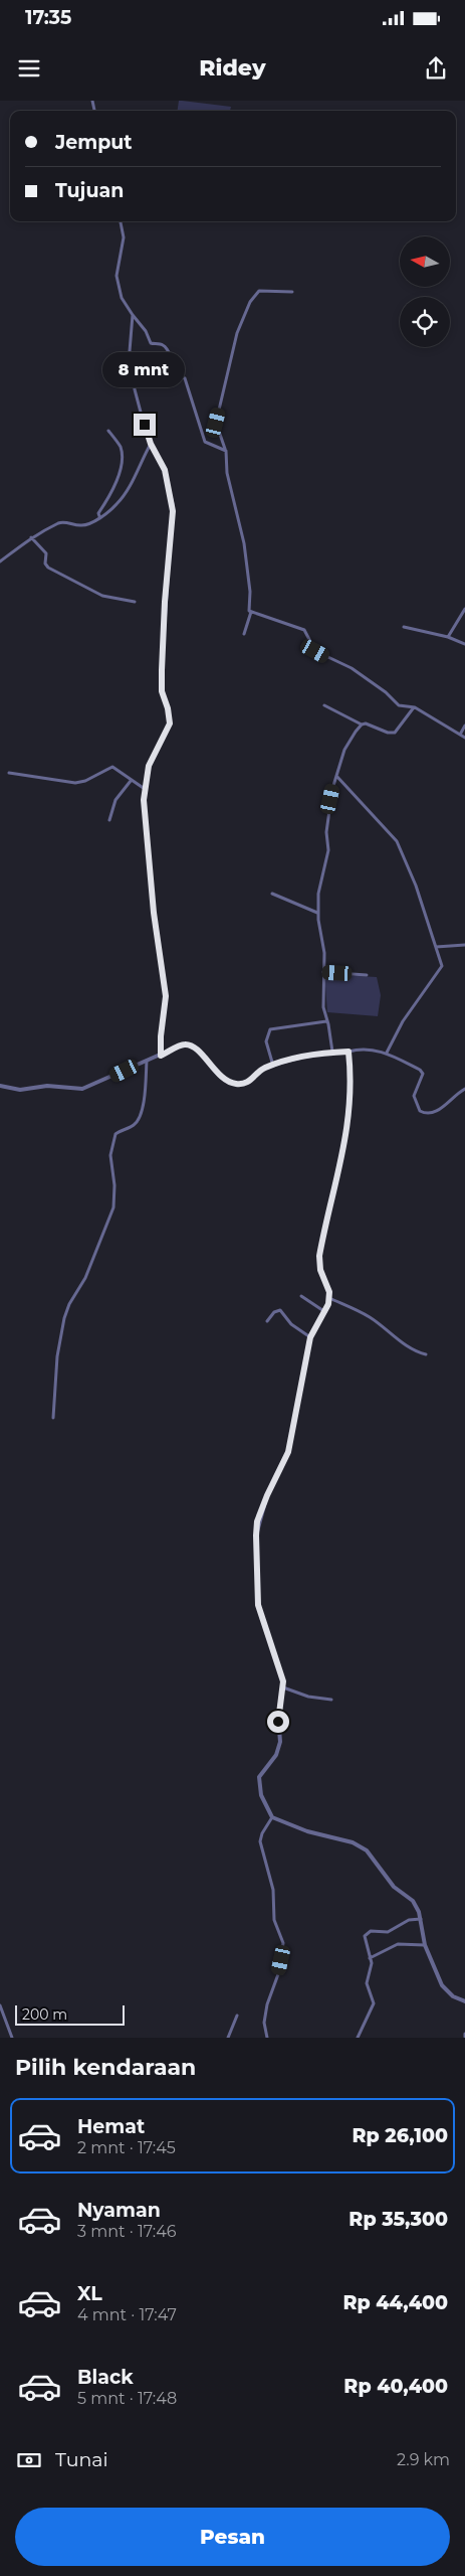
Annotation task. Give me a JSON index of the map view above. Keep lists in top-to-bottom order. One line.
{"scale_bar":"200 m","north":"left","page":{"status":"17:35","header":"Ridey","banner":["Jemput","Tujuan"],"bubble":"8 mnt","scale":"200 m","heading":"Pilih kendaraan","list":[{"name":"Hemat","note":"2 mnt · 17:45","value":"Rp 26,100"},{"name":"Nyaman","note":"3 mnt · 17:46","value":"Rp 35,300"},{"name":"XL","note":"4 mnt · 17:47","value":"Rp 44,400"},{"name":"Black","note":"5 mnt · 17:48","value":"Rp 40,400"}],"pay":["Tunai","2.9 km"],"buttons":"Pesan"}}
